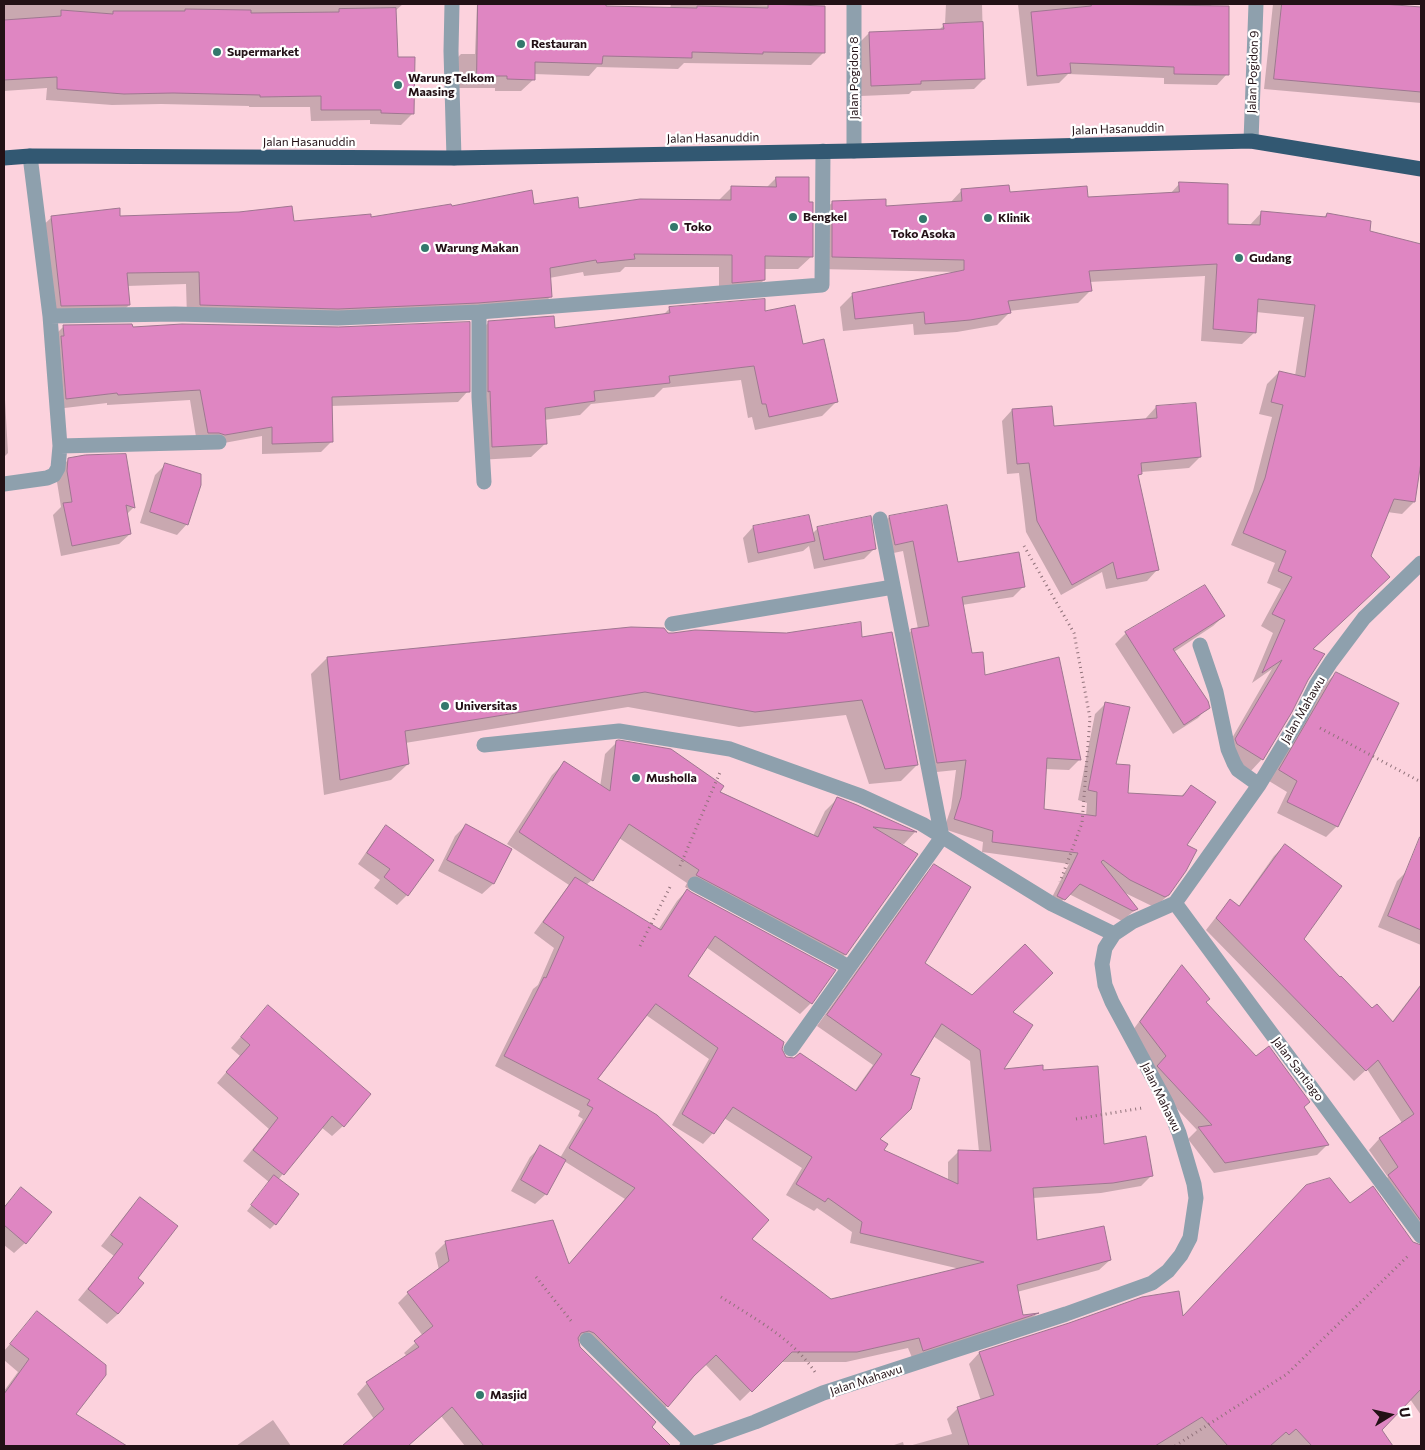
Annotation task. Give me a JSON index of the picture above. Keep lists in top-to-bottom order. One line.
{"streets":{"highway":["Jalan Hasanuddin"],"street":["Jalan Pogidon 9","Jalan Pogidon 8","Jalan Mahawu","Jalan Santiago"]},"crossings":[["Jalan Pogidon 9","Jalan Hasanuddin"],["Jalan Pogidon 8","Jalan Hasanuddin"],["Jalan Mahawu","Jalan Santiago"]],"places":["Restauran","Supermarket","Warung Telkom Maasing","Bengkel","Klinik","Toko Asoka","Toko","Warung Makan","Gudang","Universitas","Musholla","Masjid"],"north":"right"}
